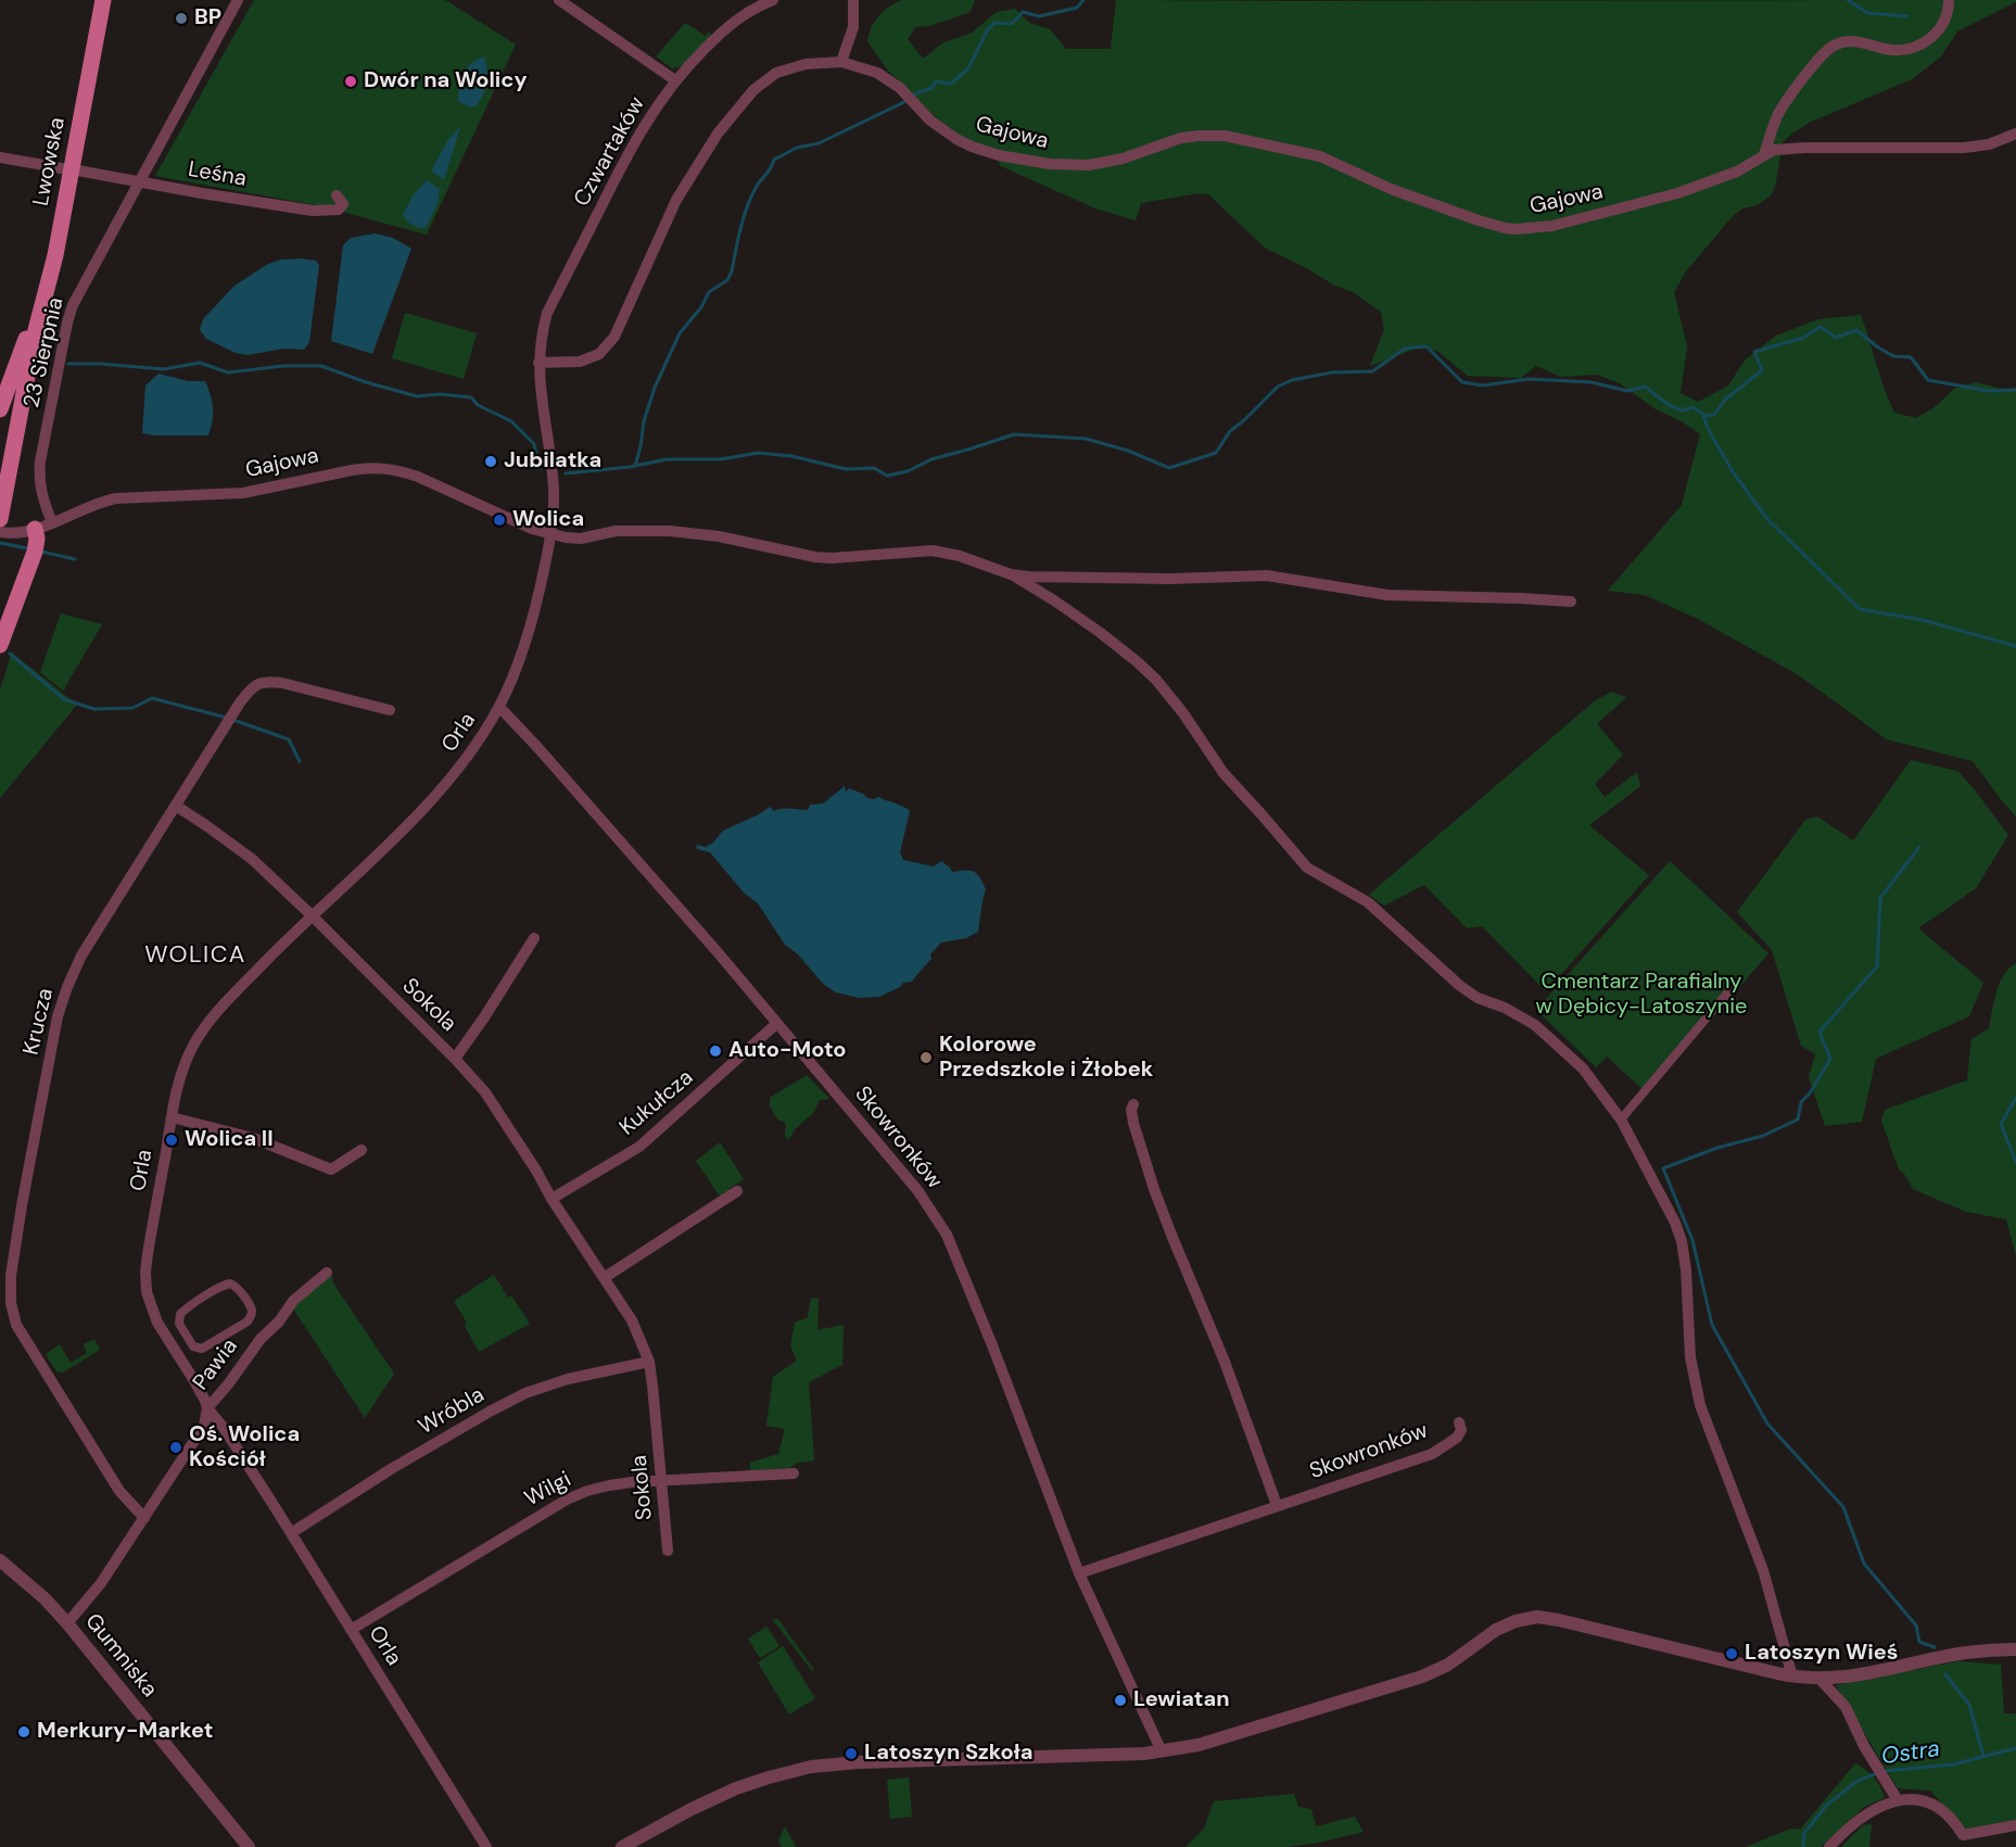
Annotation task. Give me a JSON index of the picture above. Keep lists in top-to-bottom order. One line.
{"streets":{"main road":["Lwowska"],"street":["Gajowa","Czwartaków","Leśna","23 Sierpnia","Orla","Sokola","Krucza","Kukułcza","Skowronków","Pawia","Wróbla","Wilgi","Gumniska"]},"crossings":[["Gajowa","Czwartaków"],["Gajowa","23 Sierpnia"],["Gajowa","Orla"],["Lwowska","Leśna"],["Leśna","23 Sierpnia"],["Orla","Sokola"],["Orla","Skowronków"],["Orla","Pawia"],["Orla","Wróbla"],["Orla","Wilgi"],["Sokola","Krucza"],["Sokola","Kukułcza"],["Sokola","Wróbla"],["Sokola","Wilgi"],["Krucza","Pawia"],["Kukułcza","Skowronków"],["Pawia","Gumniska"]],"districts":["WOLICA"],"water":["Ostra"],"parks":["Cmentarz Parafialny w Dębicy-Latoszynie"],"places":["BP","Dwór na Wolicy","Jubilatka","Wolica","Auto-Moto","Kolorowe Przedszkole i Żłobek","Wolica II","Oś. Wolica Kościół","Latoszyn Wieś","Lewiatan","Merkury-Market","Latoszyn Szkoła"]}
